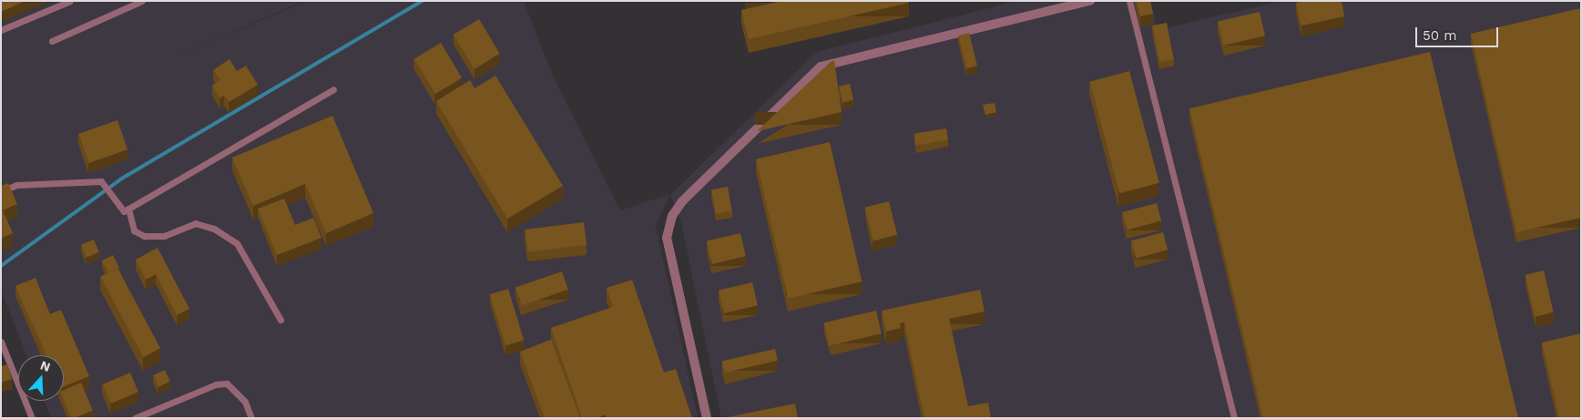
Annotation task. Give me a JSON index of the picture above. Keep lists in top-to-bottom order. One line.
{"scale_bar":"50 m","north":"top"}
